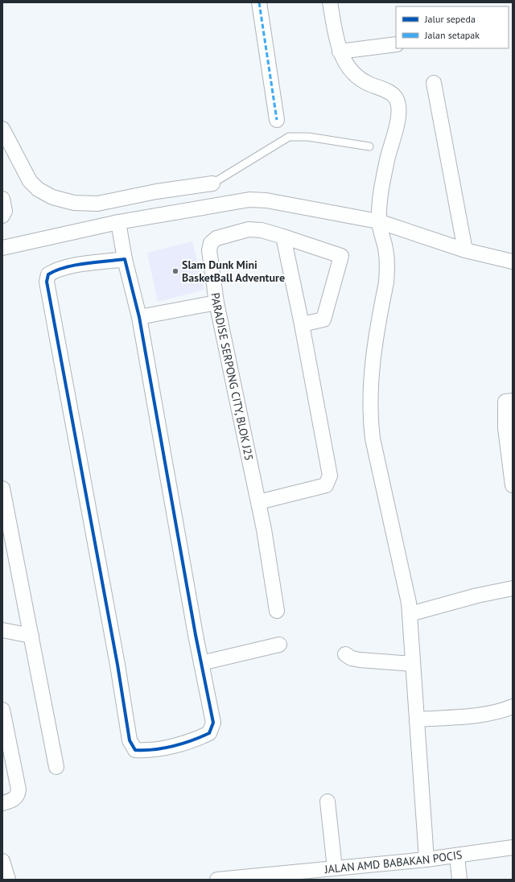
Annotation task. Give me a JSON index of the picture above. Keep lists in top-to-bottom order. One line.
{"streets":{"street":["PARADISE SERPONG CITY, BLOK J25","JALAN AMD BABAKAN POCIS"]},"places":["Slam Dunk Mini BasketBall Adventure"],"legend":["Jalur sepeda","Jalan setapak"]}
